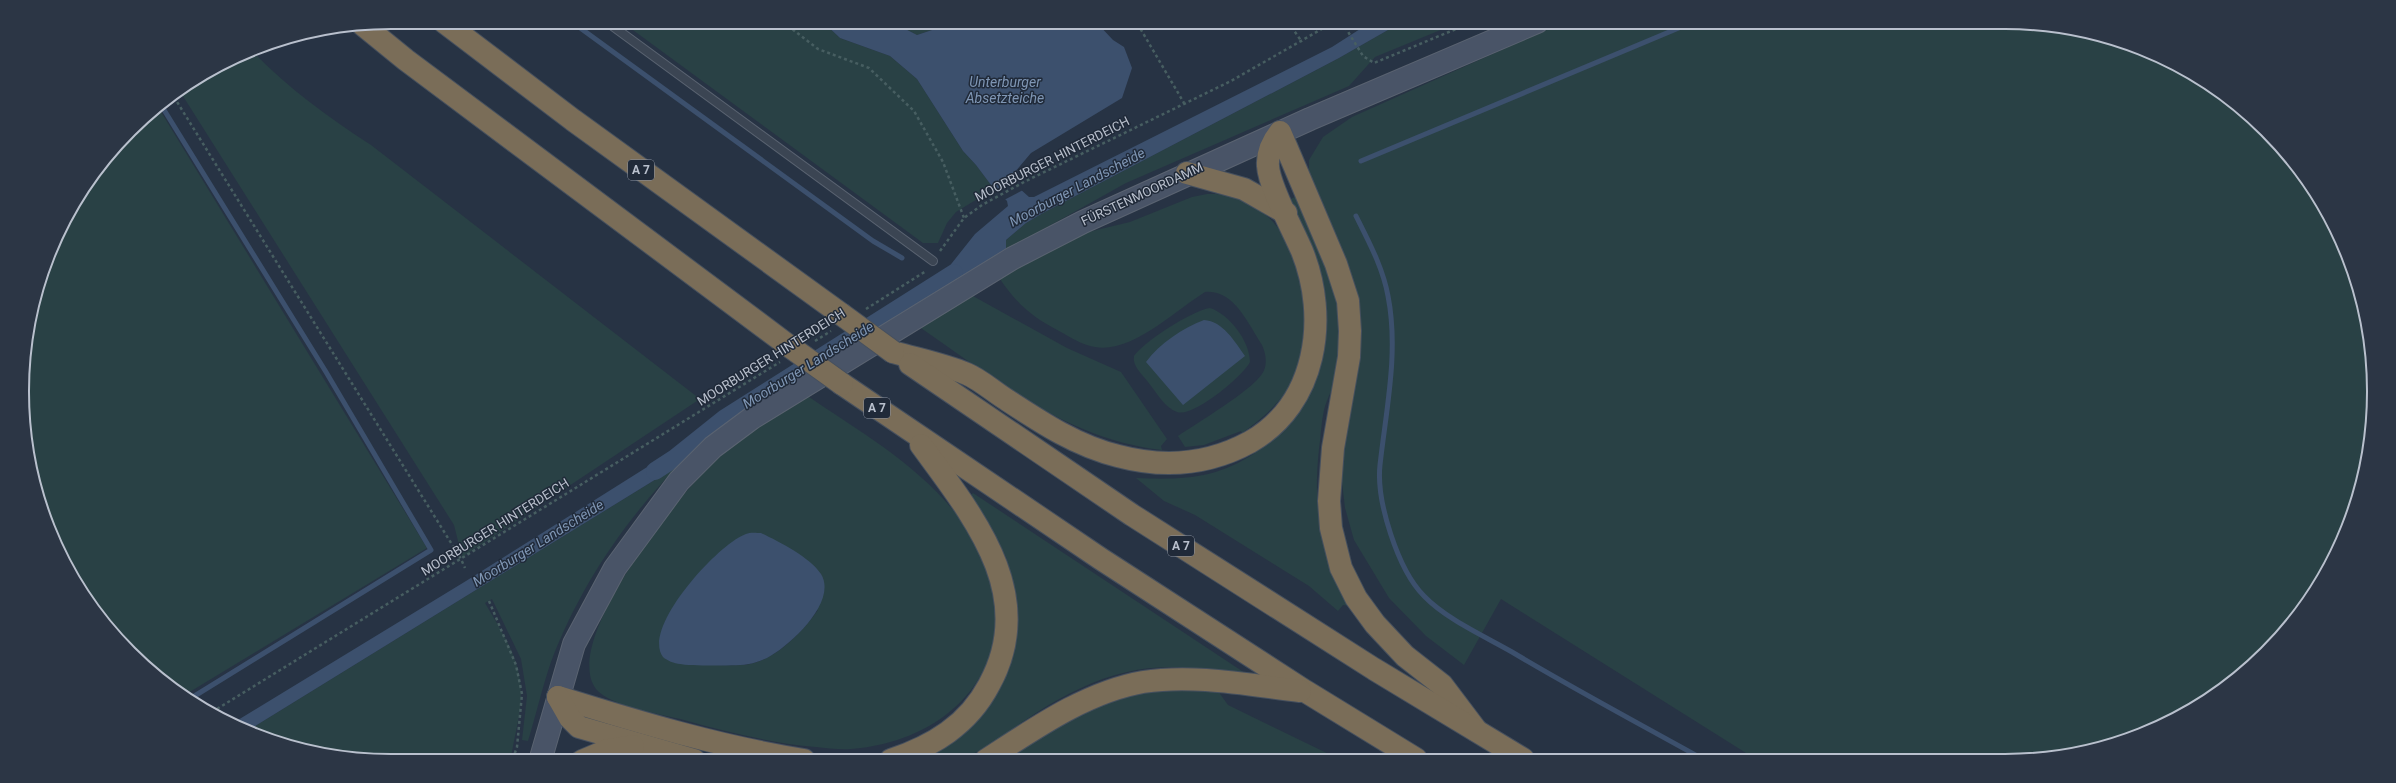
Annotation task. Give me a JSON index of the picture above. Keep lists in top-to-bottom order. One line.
{"streets":{"highway":["A 7"],"main road":["FÜRSTENMOORDAMM"],"path":["MOORBURGER HINTERDEICH"]},"crossings":[["MOORBURGER HINTERDEICH","A 7"]],"water":["Unterburger Absetzteiche","Moorburger Landscheide"]}
